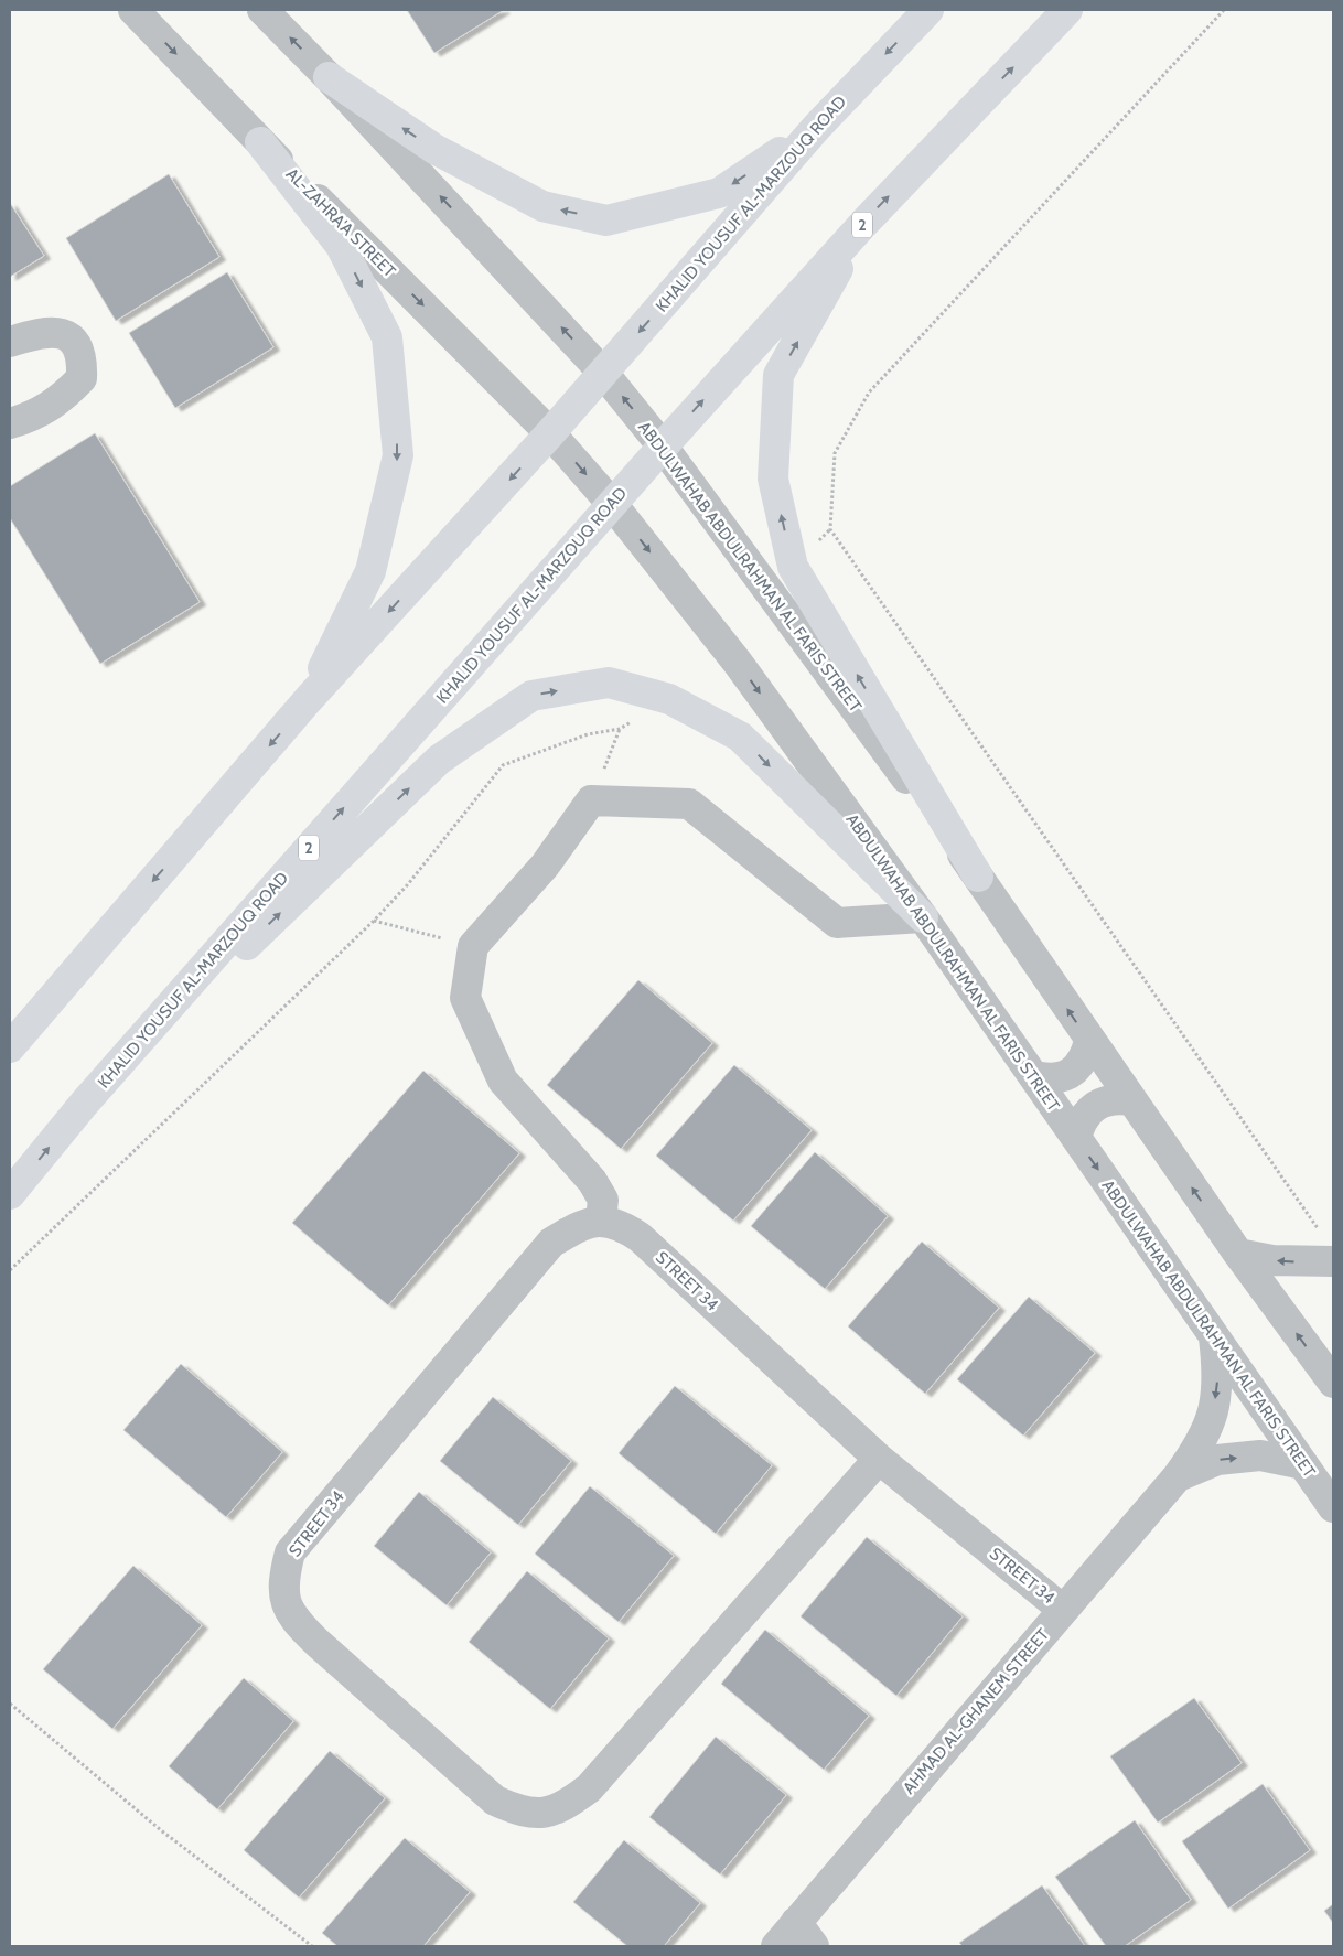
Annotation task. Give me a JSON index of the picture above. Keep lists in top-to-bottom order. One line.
{"streets":{"main road":["KHALID YOUSUF AL-MARZOUQ ROAD","2"],"street":["AL-ZAHRA'A STREET","ABDULWAHAB ABDULRAHMAN AL FARIS STREET","STREET 34","AHMAD AL-GHANEM STREET"]},"crossings":[["KHALID YOUSUF AL-MARZOUQ ROAD","AL-ZAHRA'A STREET"],["KHALID YOUSUF AL-MARZOUQ ROAD","ABDULWAHAB ABDULRAHMAN AL FARIS STREET"],["AL-ZAHRA'A STREET","ABDULWAHAB ABDULRAHMAN AL FARIS STREET"],["ABDULWAHAB ABDULRAHMAN AL FARIS STREET","AHMAD AL-GHANEM STREET"],["STREET 34","AHMAD AL-GHANEM STREET"]]}
